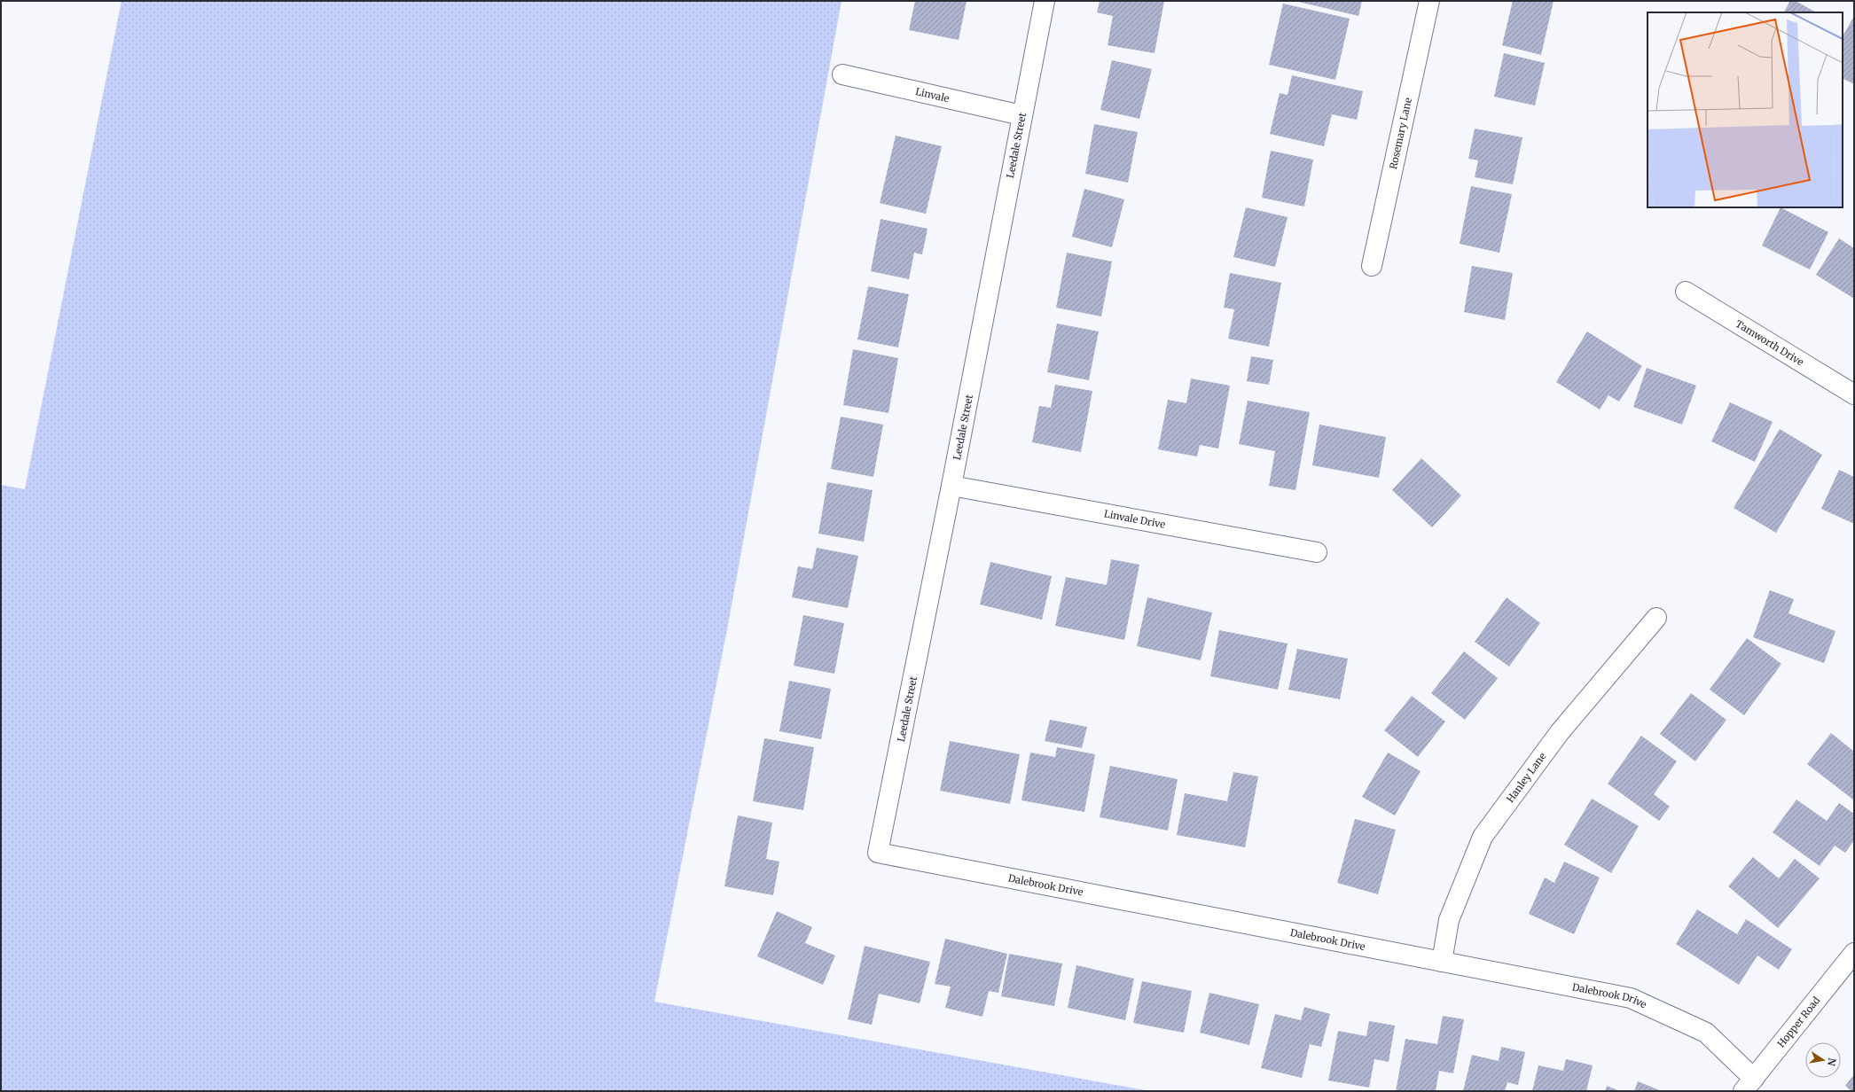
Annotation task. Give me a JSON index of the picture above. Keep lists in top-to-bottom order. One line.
{"streets":{"street":["Linvale","Rosemary Lane","Leedale Street","Tamworth Drive","Linvale Drive","Hanley Lane","Dalebrook Drive","Hopper Road"]},"crossings":[["Linvale","Leedale Street"],["Leedale Street","Linvale Drive"],["Leedale Street","Dalebrook Drive"],["Hanley Lane","Dalebrook Drive"],["Dalebrook Drive","Hopper Road"]],"north":"right"}
